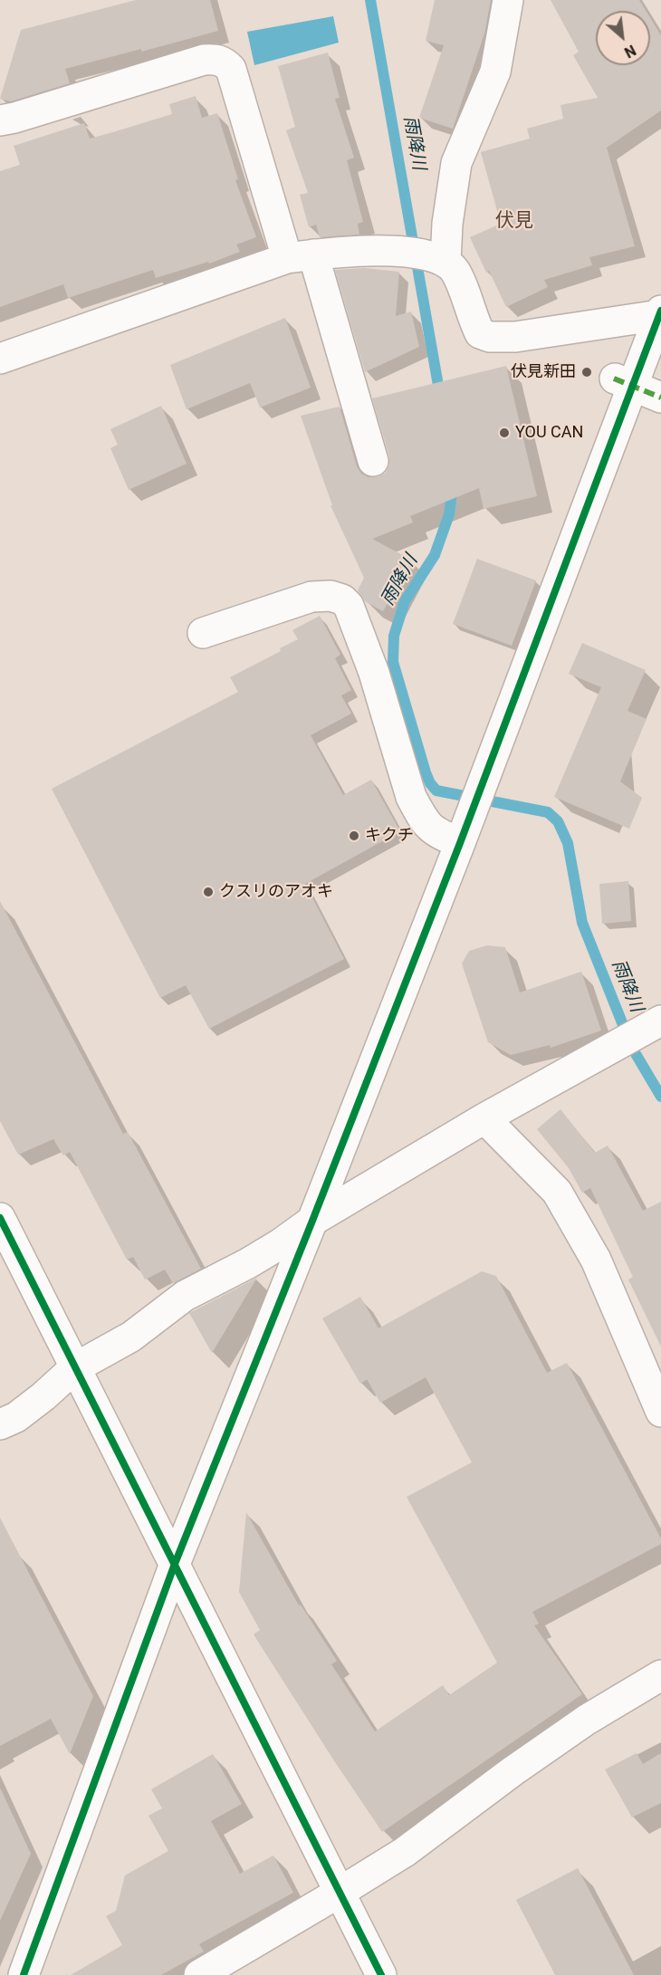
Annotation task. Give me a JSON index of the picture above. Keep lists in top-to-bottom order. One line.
{"districts":["伏見"],"water":["雨降川"],"places":["伏見新田","YOU CAN","キクチ","クスリのアオキ"],"north":"bottom right"}
